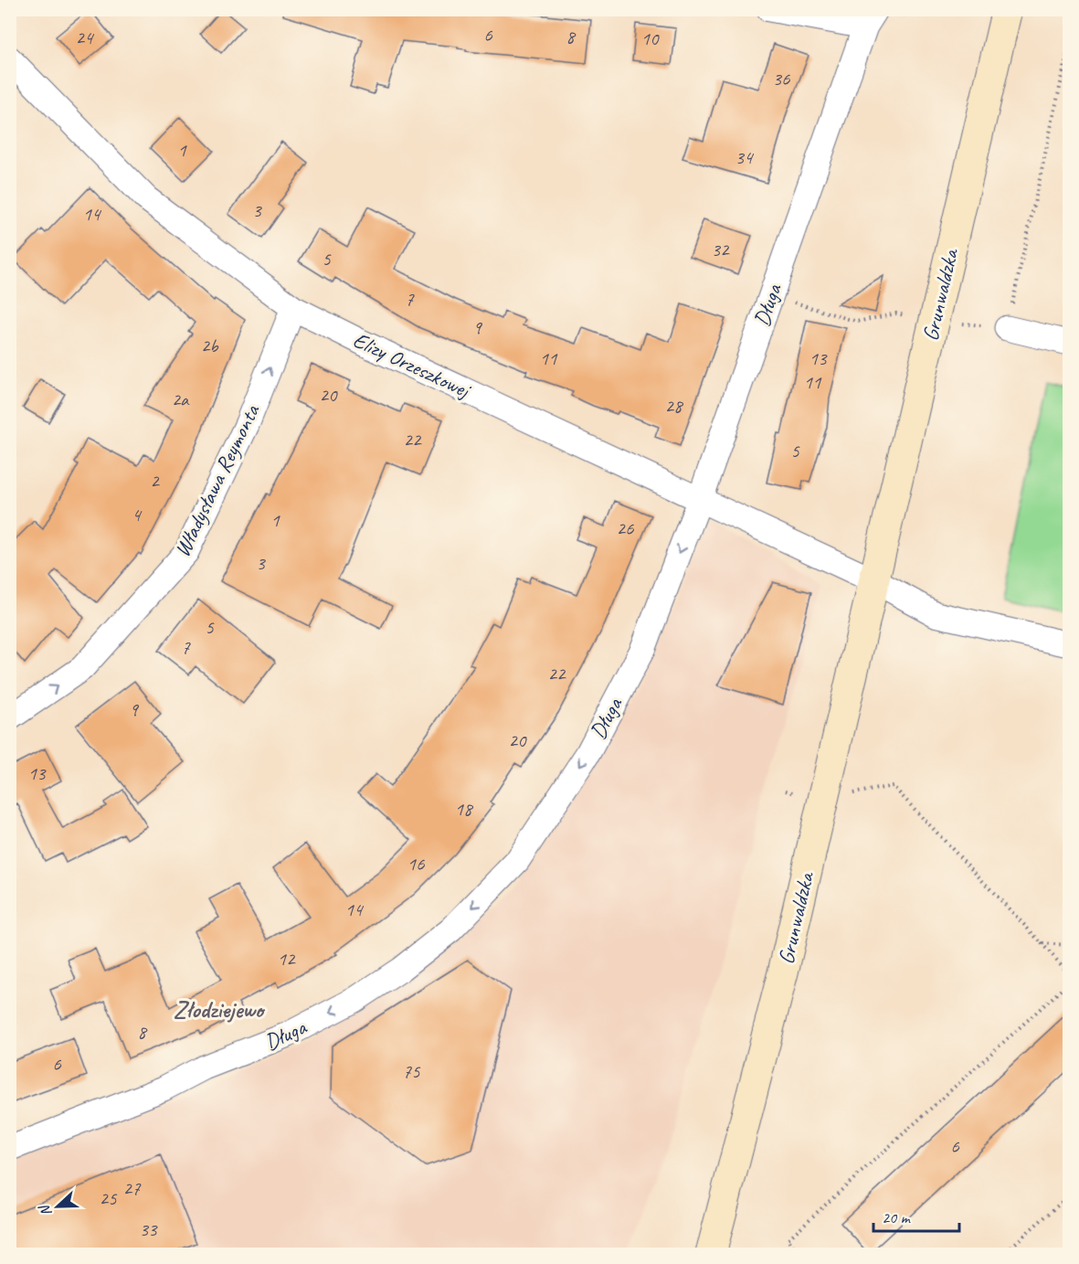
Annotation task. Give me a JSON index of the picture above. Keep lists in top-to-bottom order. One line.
{"streets":{"main road":["Grunwaldzka"],"street":["Długa","Elizy Orzeszkowej","Władysława Reymonta"]},"crossings":[["Grunwaldzka","Elizy Orzeszkowej"],["Długa","Elizy Orzeszkowej"],["Elizy Orzeszkowej","Władysława Reymonta"]],"one_way":["Długa","Władysława Reymonta"],"districts":["Złodziejewo"],"house_numbers":["6","8","24","10","36","1","34","3","14","32","5","7","9","2b","11","13","11","20","2a","28","22","5","2","4","1","26","3","5","7","22","9","20","13","18","16","14","12","8","6","75","6","27","25","33"],"scale_bar":"20 m","north":"left"}
